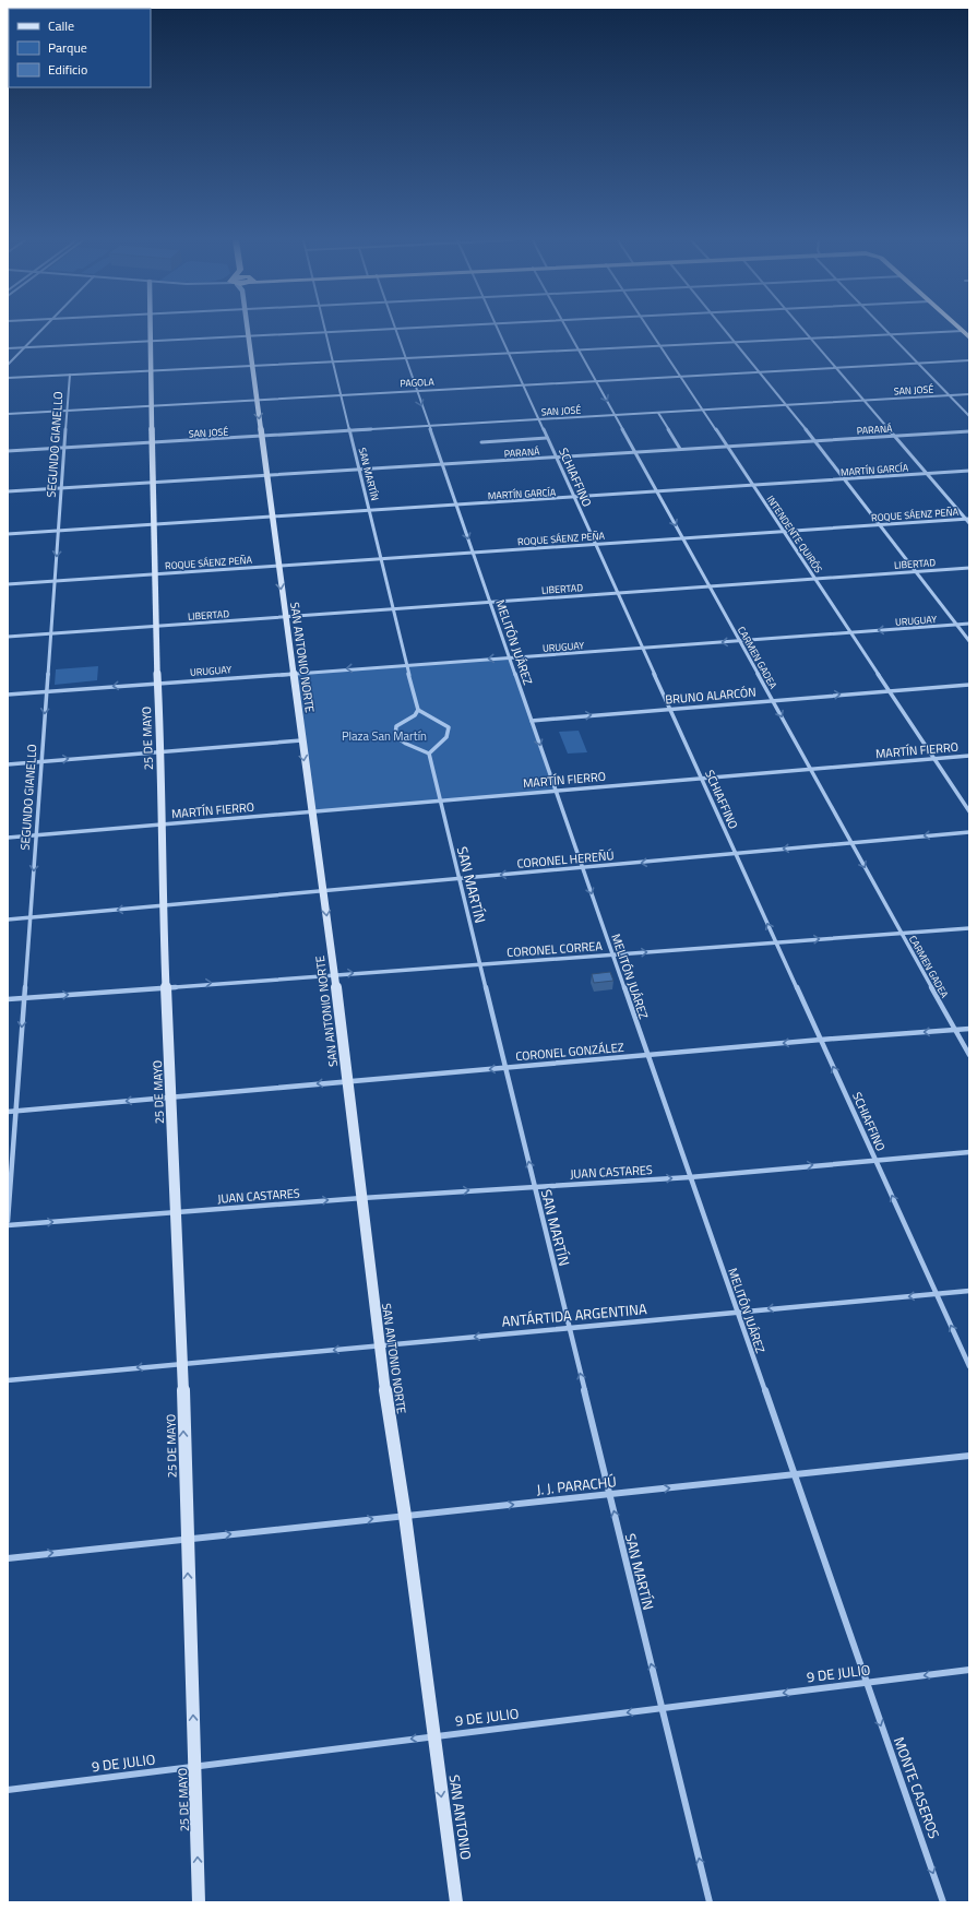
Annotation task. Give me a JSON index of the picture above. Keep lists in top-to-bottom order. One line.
{"streets":{"street":["PAGOLA","SAN JOSÉ","PARANÁ","SEGUNDO GIANELLO","MARTÍN GARCÍA","SAN MARTÍN","SCHIAFFINO","ROQUE SÁENZ PEÑA","INTENDENTE QUIRÓS","LIBERTAD","URUGUAY","MELITÓN JUÁREZ","SAN ANTONIO NORTE","CARMEN GADEA","BRUNO ALARCÓN","25 DE MAYO","MARTÍN FIERRO","CORONEL HEREÑÚ","CORONEL CORREA","CORONEL GONZÁLEZ","JUAN CASTARES","ANTÁRTIDA ARGENTINA","J. J. PARACHÚ","9 DE JULIO","MONTE CASEROS","SAN ANTONIO"]},"crossings":[["PAGOLA","SEGUNDO GIANELLO"],["PAGOLA","SAN MARTÍN"],["PAGOLA","SCHIAFFINO"],["PAGOLA","INTENDENTE QUIRÓS"],["PAGOLA","MELITÓN JUÁREZ"],["PAGOLA","SAN ANTONIO NORTE"],["PAGOLA","CARMEN GADEA"],["PAGOLA","25 DE MAYO"],["SAN JOSÉ","SEGUNDO GIANELLO"],["SAN JOSÉ","SAN MARTÍN"],["SAN JOSÉ","SCHIAFFINO"],["SAN JOSÉ","INTENDENTE QUIRÓS"],["SAN JOSÉ","MELITÓN JUÁREZ"],["SAN JOSÉ","SAN ANTONIO NORTE"],["SAN JOSÉ","CARMEN GADEA"],["SAN JOSÉ","25 DE MAYO"],["PARANÁ","SEGUNDO GIANELLO"],["PARANÁ","SAN MARTÍN"],["PARANÁ","SCHIAFFINO"],["PARANÁ","INTENDENTE QUIRÓS"],["PARANÁ","MELITÓN JUÁREZ"],["PARANÁ","SAN ANTONIO NORTE"],["PARANÁ","CARMEN GADEA"],["PARANÁ","25 DE MAYO"],["SEGUNDO GIANELLO","MARTÍN GARCÍA"],["SEGUNDO GIANELLO","ROQUE SÁENZ PEÑA"],["SEGUNDO GIANELLO","LIBERTAD"],["SEGUNDO GIANELLO","URUGUAY"],["SEGUNDO GIANELLO","MARTÍN FIERRO"],["SEGUNDO GIANELLO","CORONEL HEREÑÚ"],["SEGUNDO GIANELLO","CORONEL CORREA"],["SEGUNDO GIANELLO","CORONEL GONZÁLEZ"],["MARTÍN GARCÍA","SAN MARTÍN"],["MARTÍN GARCÍA","SCHIAFFINO"],["MARTÍN GARCÍA","INTENDENTE QUIRÓS"],["MARTÍN GARCÍA","MELITÓN JUÁREZ"],["MARTÍN GARCÍA","SAN ANTONIO NORTE"],["MARTÍN GARCÍA","CARMEN GADEA"],["MARTÍN GARCÍA","25 DE MAYO"],["SAN MARTÍN","ROQUE SÁENZ PEÑA"],["SAN MARTÍN","LIBERTAD"],["SAN MARTÍN","URUGUAY"],["SAN MARTÍN","MARTÍN FIERRO"],["SAN MARTÍN","CORONEL HEREÑÚ"],["SAN MARTÍN","CORONEL CORREA"],["SAN MARTÍN","CORONEL GONZÁLEZ"],["SAN MARTÍN","JUAN CASTARES"],["SAN MARTÍN","ANTÁRTIDA ARGENTINA"],["SAN MARTÍN","J. J. PARACHÚ"],["SAN MARTÍN","9 DE JULIO"],["SCHIAFFINO","ROQUE SÁENZ PEÑA"],["SCHIAFFINO","LIBERTAD"],["SCHIAFFINO","URUGUAY"],["SCHIAFFINO","BRUNO ALARCÓN"],["SCHIAFFINO","MARTÍN FIERRO"],["SCHIAFFINO","CORONEL HEREÑÚ"],["SCHIAFFINO","CORONEL CORREA"],["SCHIAFFINO","CORONEL GONZÁLEZ"],["SCHIAFFINO","JUAN CASTARES"],["SCHIAFFINO","ANTÁRTIDA ARGENTINA"],["ROQUE SÁENZ PEÑA","INTENDENTE QUIRÓS"],["ROQUE SÁENZ PEÑA","MELITÓN JUÁREZ"],["ROQUE SÁENZ PEÑA","SAN ANTONIO NORTE"],["ROQUE SÁENZ PEÑA","CARMEN GADEA"],["ROQUE SÁENZ PEÑA","25 DE MAYO"],["INTENDENTE QUIRÓS","LIBERTAD"],["INTENDENTE QUIRÓS","URUGUAY"],["INTENDENTE QUIRÓS","BRUNO ALARCÓN"],["INTENDENTE QUIRÓS","MARTÍN FIERRO"],["LIBERTAD","MELITÓN JUÁREZ"],["LIBERTAD","SAN ANTONIO NORTE"],["LIBERTAD","CARMEN GADEA"],["LIBERTAD","25 DE MAYO"],["URUGUAY","MELITÓN JUÁREZ"],["URUGUAY","SAN ANTONIO NORTE"],["URUGUAY","CARMEN GADEA"],["URUGUAY","25 DE MAYO"],["MELITÓN JUÁREZ","BRUNO ALARCÓN"],["MELITÓN JUÁREZ","MARTÍN FIERRO"],["MELITÓN JUÁREZ","CORONEL HEREÑÚ"],["MELITÓN JUÁREZ","CORONEL CORREA"],["MELITÓN JUÁREZ","CORONEL GONZÁLEZ"],["MELITÓN JUÁREZ","JUAN CASTARES"],["MELITÓN JUÁREZ","ANTÁRTIDA ARGENTINA"],["MELITÓN JUÁREZ","J. J. PARACHÚ"],["MELITÓN JUÁREZ","9 DE JULIO"],["MELITÓN JUÁREZ","MONTE CASEROS"],["SAN ANTONIO NORTE","MARTÍN FIERRO"],["SAN ANTONIO NORTE","CORONEL HEREÑÚ"],["SAN ANTONIO NORTE","CORONEL CORREA"],["SAN ANTONIO NORTE","CORONEL GONZÁLEZ"],["SAN ANTONIO NORTE","JUAN CASTARES"],["SAN ANTONIO NORTE","ANTÁRTIDA ARGENTINA"],["SAN ANTONIO NORTE","J. J. PARACHÚ"],["SAN ANTONIO NORTE","9 DE JULIO"],["SAN ANTONIO NORTE","SAN ANTONIO"],["CARMEN GADEA","BRUNO ALARCÓN"],["CARMEN GADEA","MARTÍN FIERRO"],["CARMEN GADEA","CORONEL HEREÑÚ"],["CARMEN GADEA","CORONEL CORREA"],["CARMEN GADEA","CORONEL GONZÁLEZ"],["25 DE MAYO","MARTÍN FIERRO"],["25 DE MAYO","CORONEL HEREÑÚ"],["25 DE MAYO","CORONEL CORREA"],["25 DE MAYO","CORONEL GONZÁLEZ"],["25 DE MAYO","JUAN CASTARES"],["25 DE MAYO","ANTÁRTIDA ARGENTINA"],["25 DE MAYO","J. J. PARACHÚ"],["25 DE MAYO","9 DE JULIO"],["9 DE JULIO","MONTE CASEROS"],["9 DE JULIO","SAN ANTONIO"]],"one_way":["SEGUNDO GIANELLO","SAN MARTÍN","SCHIAFFINO","URUGUAY","BRUNO ALARCÓN","CORONEL HEREÑÚ","CORONEL CORREA","CORONEL GONZÁLEZ","JUAN CASTARES","ANTÁRTIDA ARGENTINA","J. J. PARACHÚ","9 DE JULIO","MONTE CASEROS","SAN ANTONIO"],"parks":["Plaza San Martín"],"legend":["Calle","Parque","Edificio"]}
